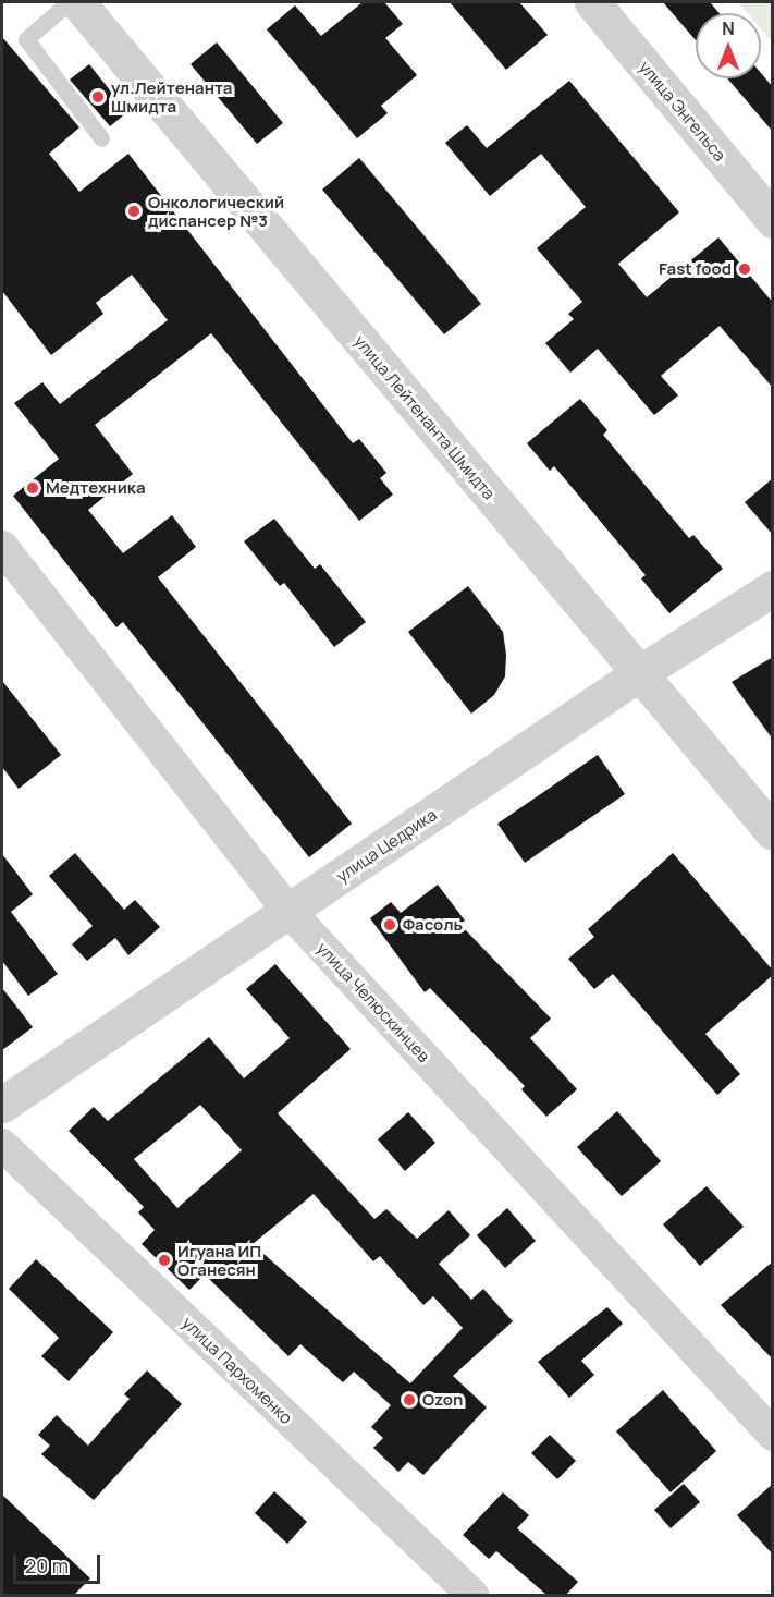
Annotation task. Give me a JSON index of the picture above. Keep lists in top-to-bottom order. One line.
{"streets":{"street":["улица Энгельса","улица Лейтенанта Шмидта","улица Цедрика","улица Челюскинцев","улица Пархоменко"]},"crossings":[["улица Лейтенанта Шмидта","улица Цедрика"],["улица Цедрика","улица Челюскинцев"]],"places":["ул.Лейтенанта Шмидта","Онкологический диспансер №3","Fast food","Медтехника","Фасоль","Игуана ИП Оганесян","Ozon"],"scale_bar":"20 m","north":"top"}
